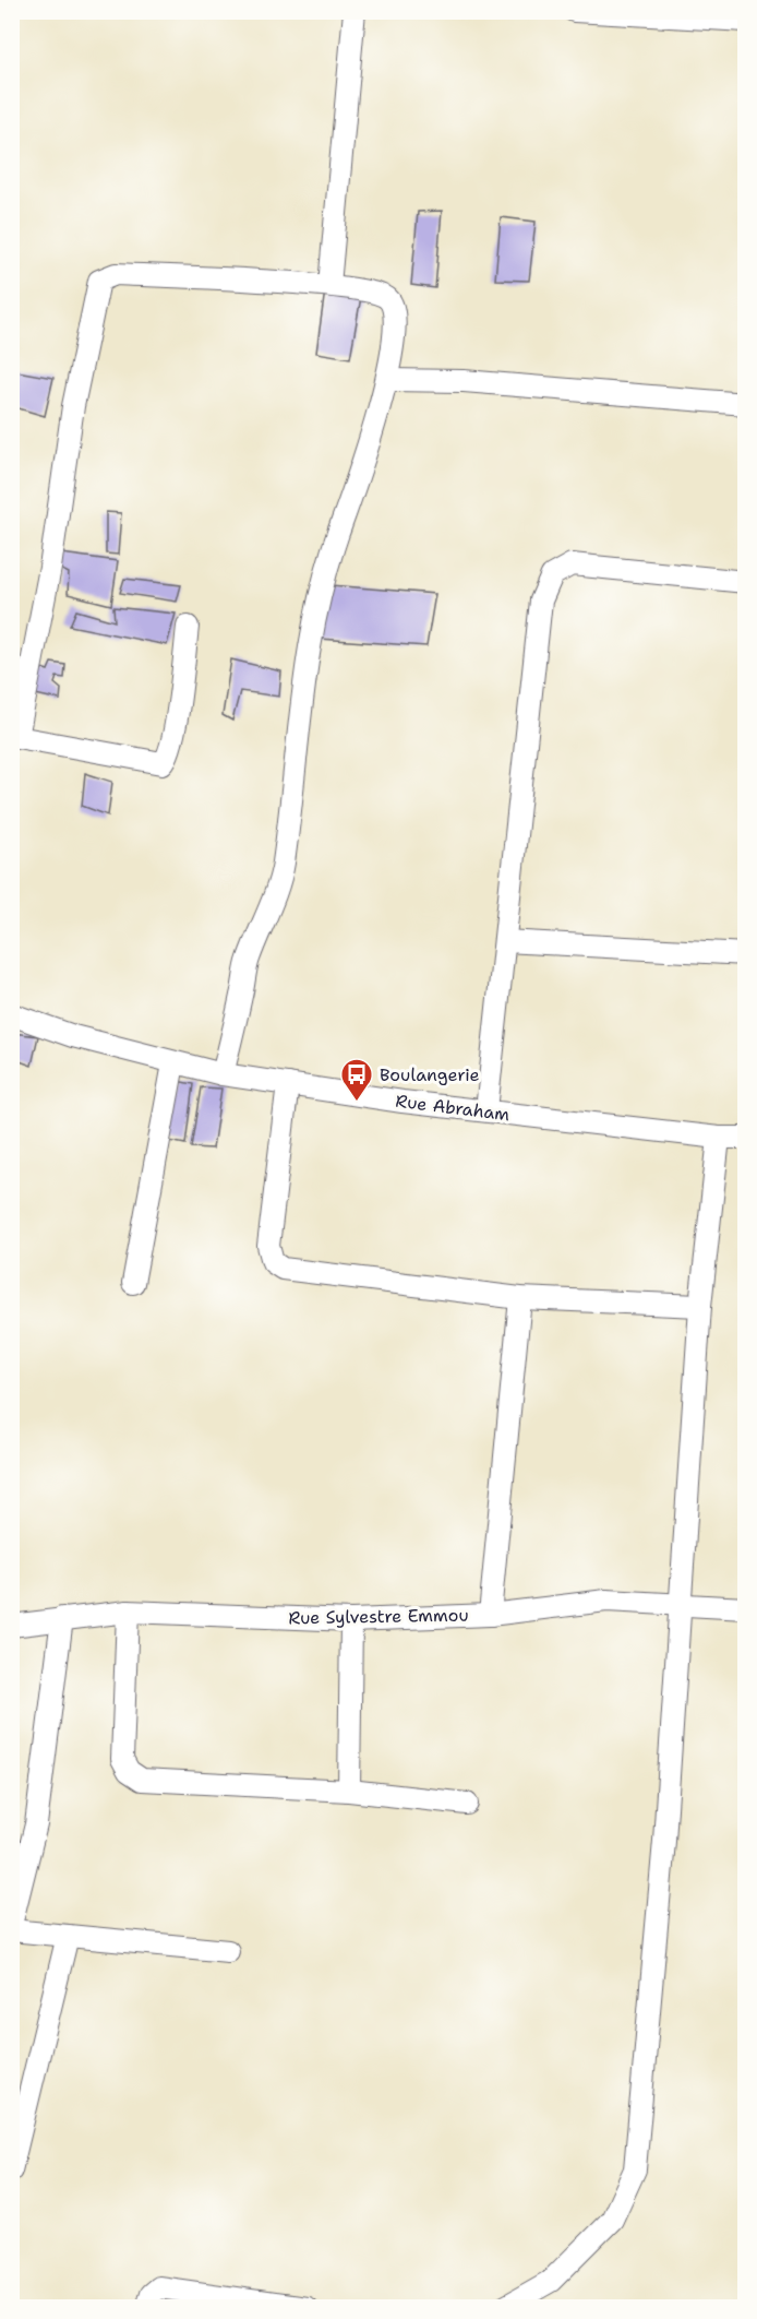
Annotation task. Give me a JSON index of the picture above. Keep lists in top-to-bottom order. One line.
{"streets":{"street":["Rue Abraham","Rue Sylvestre Emmou"]},"places":{"bus stop":["Boulangerie"]}}
